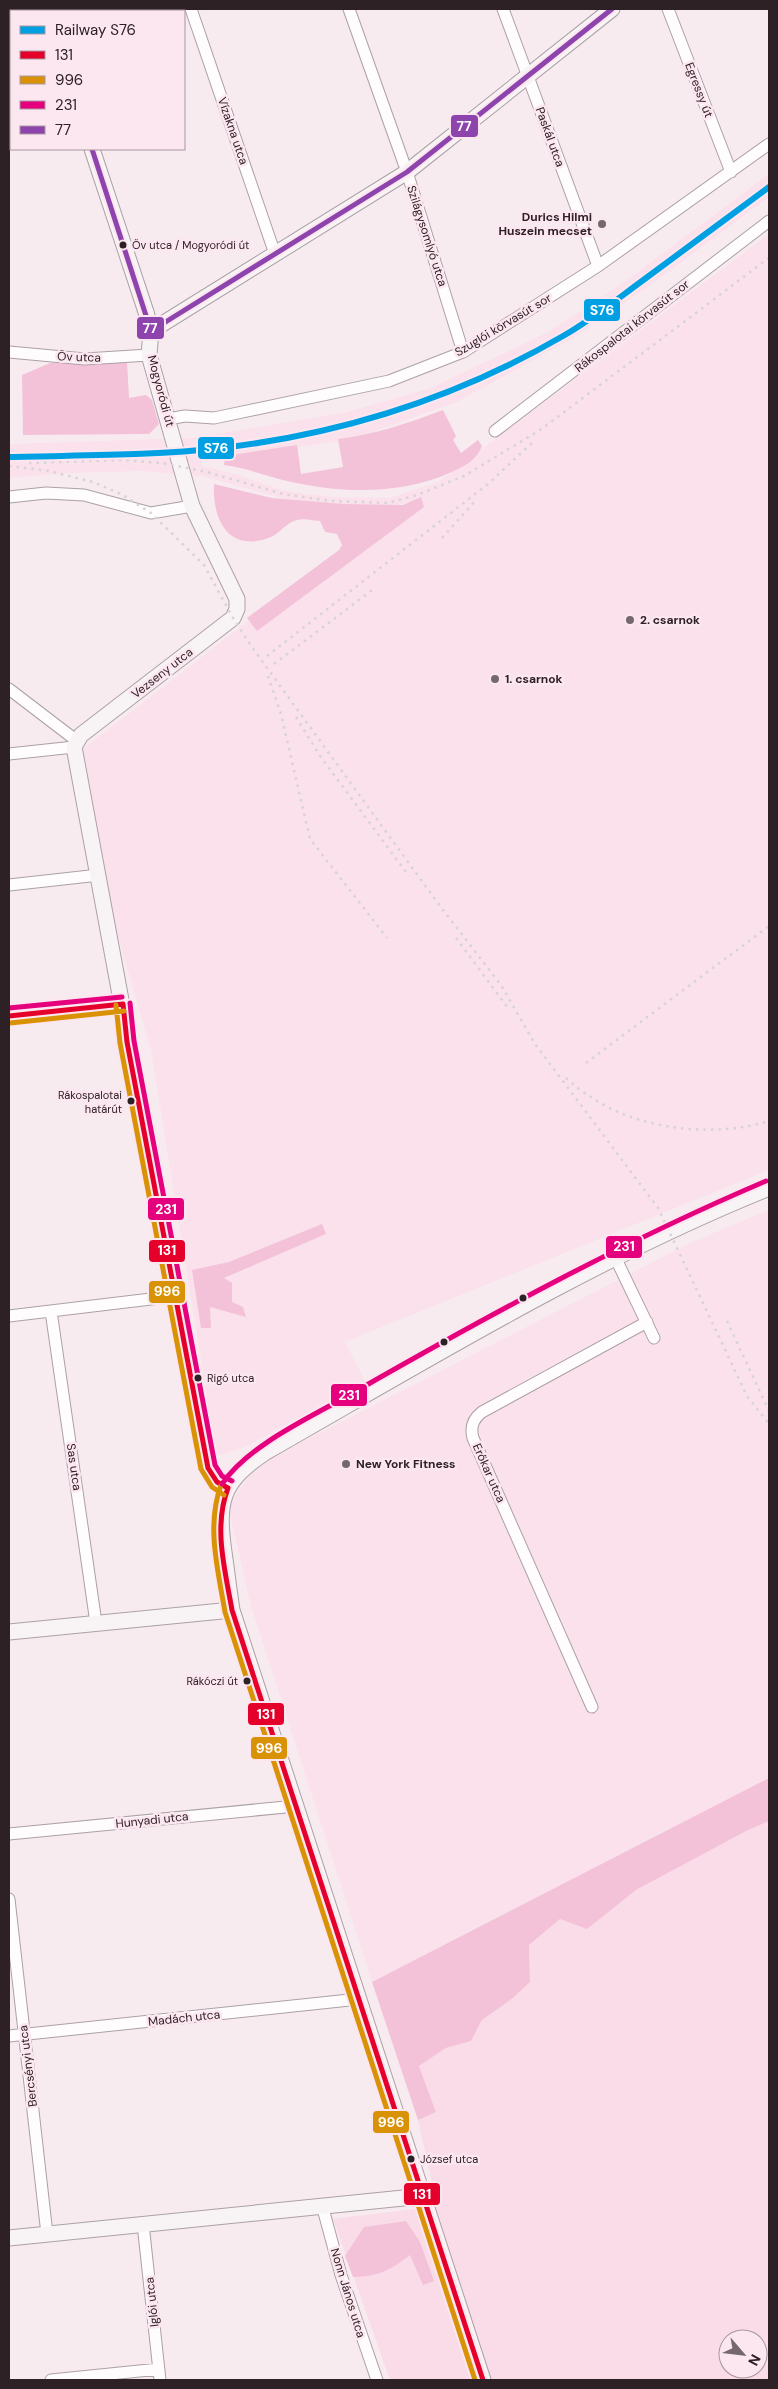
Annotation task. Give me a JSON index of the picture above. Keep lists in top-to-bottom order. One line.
{"streets":{"street":["Egressy út","Vízakna utca","Paskál utca","Szilágysomlyó utca","Szuglói körvasút sor","Rákospalotai körvasút sor","Öv utca","Mogyoródi út","Vezseny utca","Sas utca","Erőkar utca","Hunyadi utca","Madách utca","Bercsényi utca","Nonn János utca","Iglói utca"]},"crossings":[["Egressy út","Szuglói körvasút sor"],["Paskál utca","Szuglói körvasút sor"],["Szilágysomlyó utca","Szuglói körvasút sor"],["Szuglói körvasút sor","Mogyoródi út"],["Öv utca","Mogyoródi út"],["Mogyoródi út","Vezseny utca"],["Madách utca","Bercsényi utca"]],"places":["Durics Hilmi Huszein mecset","Öv utca / Mogyoródi út","2. csarnok","1. csarnok","Rákospalotai határút","Rigó utca","New York Fitness","Rákóczi út","József utca"],"lines":["transit line 77","rail line S76","transit line 231","transit line 131","transit line 996"],"legend":["Railway S76","131","996","231","77"],"north":"bottom right"}
